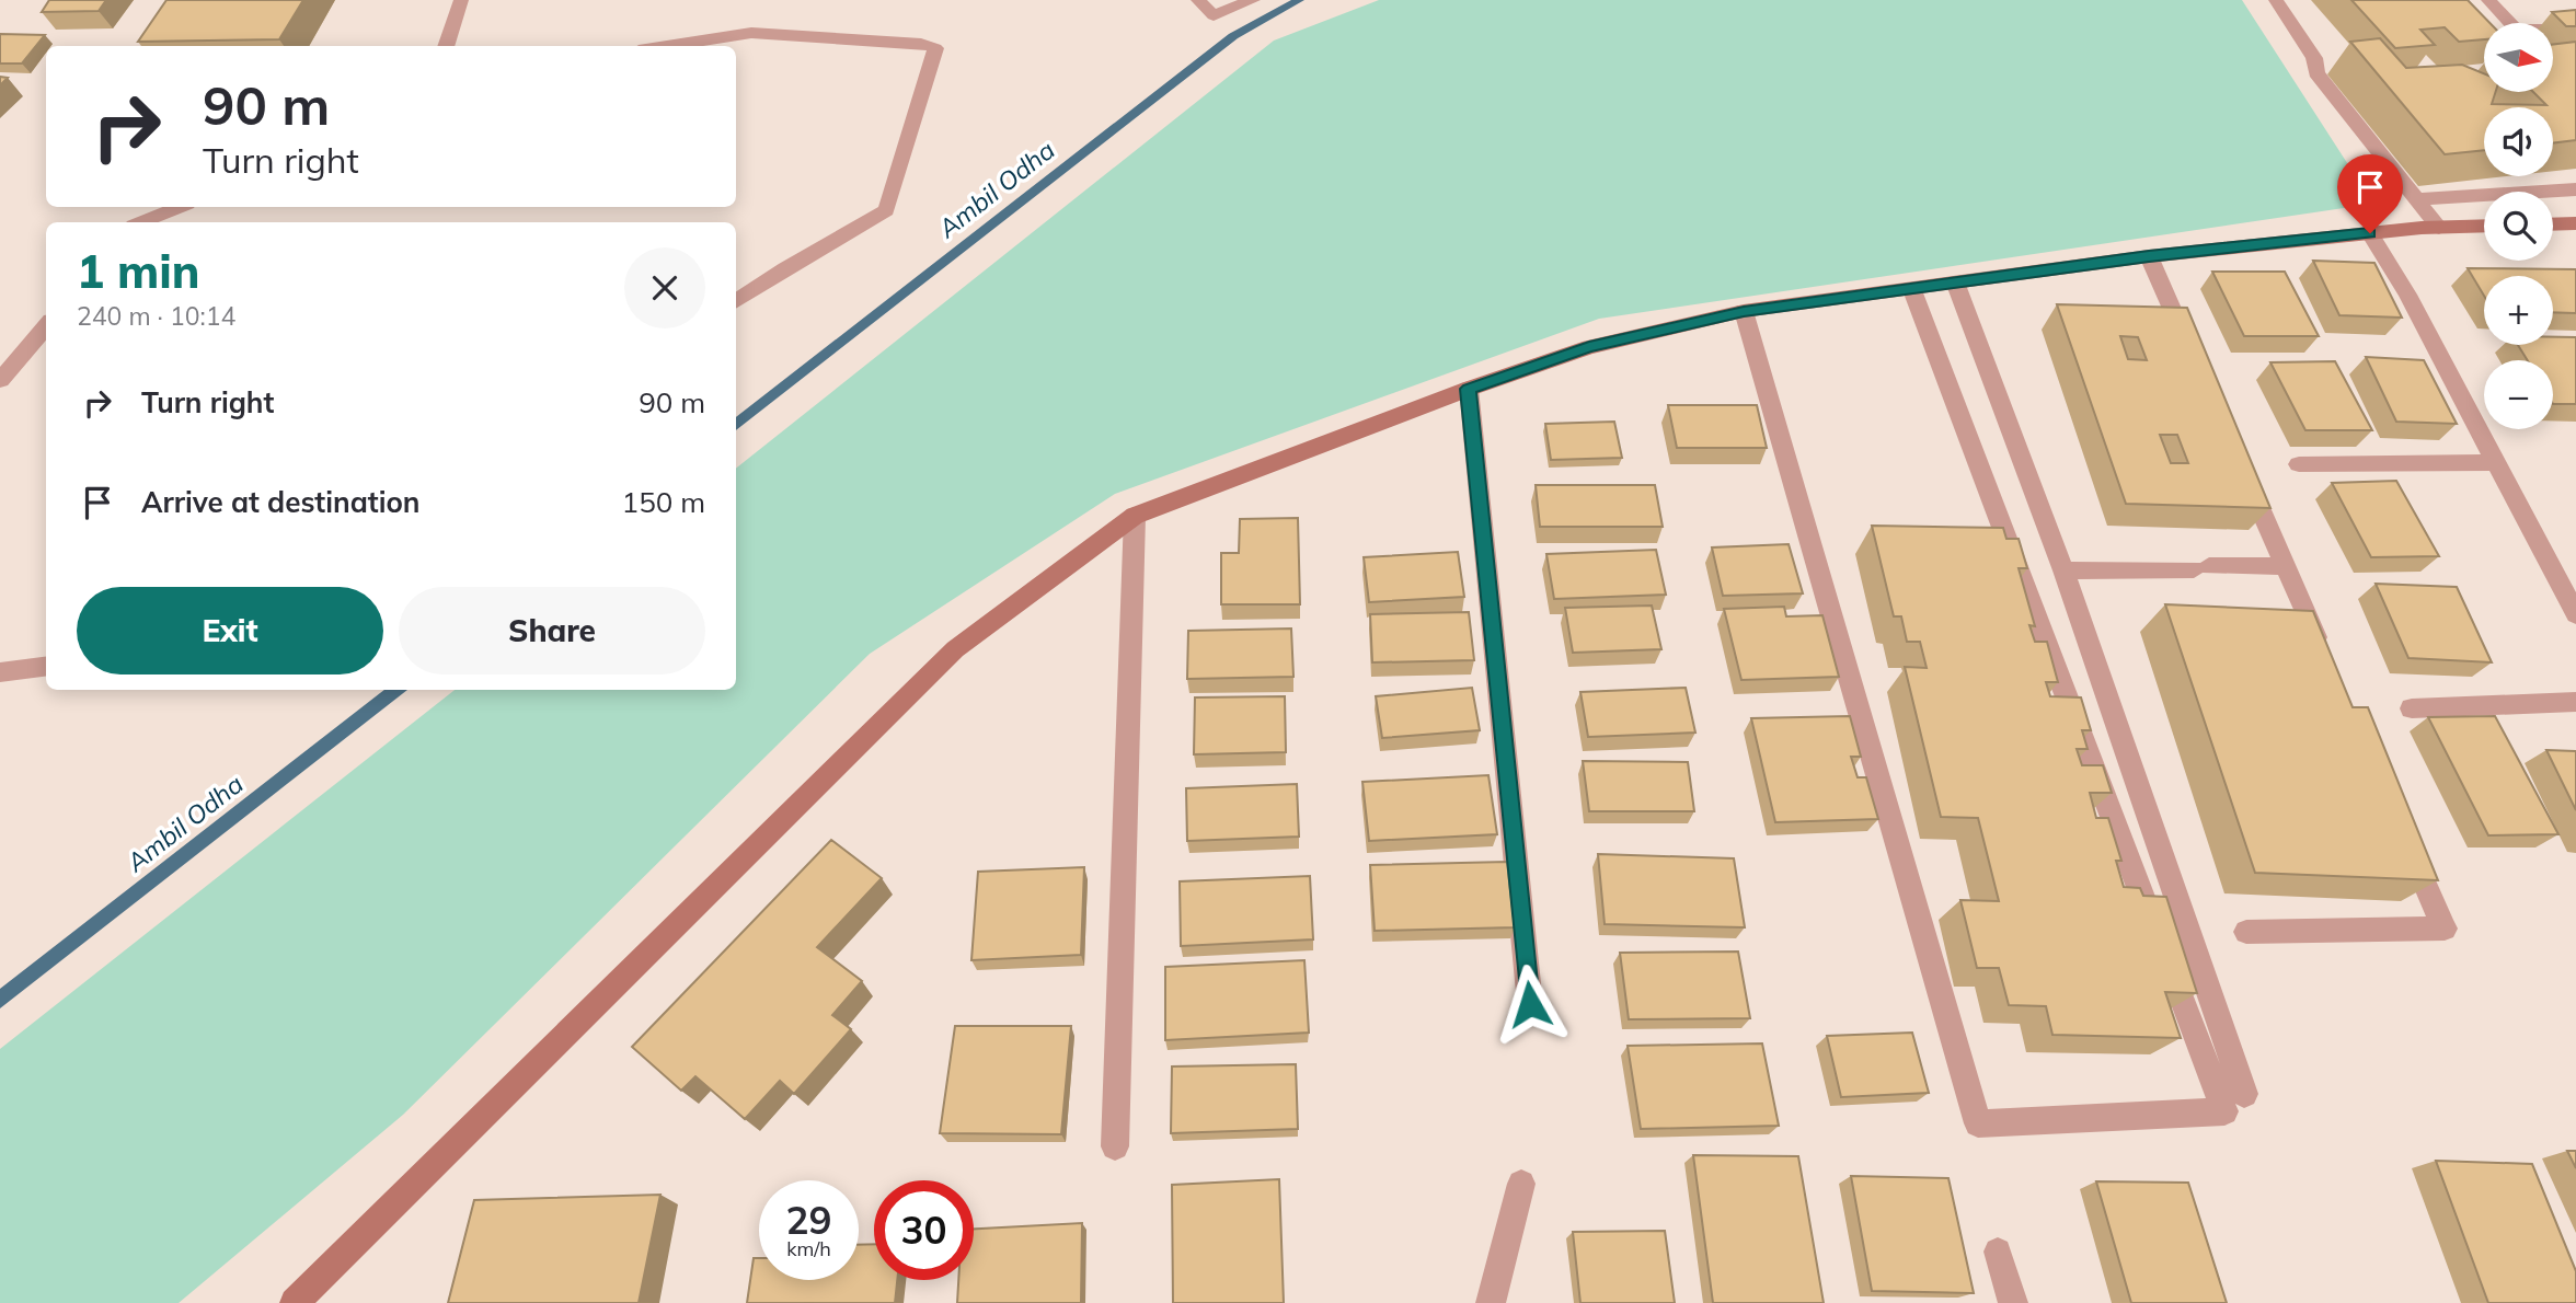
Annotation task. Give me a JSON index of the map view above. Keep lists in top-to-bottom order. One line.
{"water":["Ambil Odha"],"north":"right","page":{"map_buttons":["+","−"],"turn":["90 m","Turn right"],"heading":["1 min","240 m · 10:14"],"list":[{"name":"Turn right","value":"90 m"},{"name":"Arrive at destination","value":"150 m"}],"buttons":["Exit","Share"],"speed":"29 km/h","limit":"30"}}
